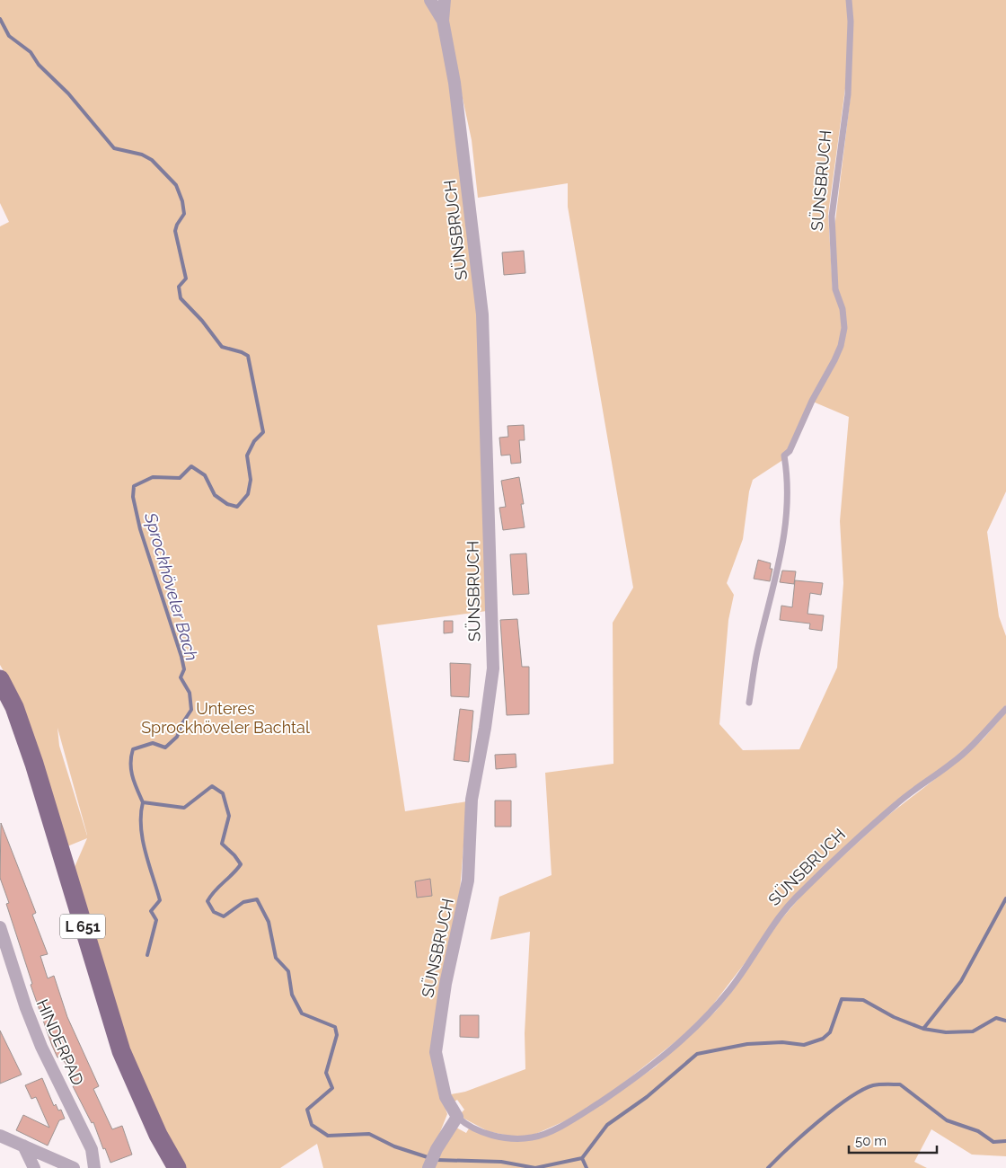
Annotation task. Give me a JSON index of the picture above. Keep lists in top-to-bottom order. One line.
{"streets":{"main road":["L 651"],"street":["SÜNSBRUCH","HINDERPAD"]},"water":["Sprockhöveler Bach"],"parks":["Unteres Sprockhöveler Bachtal"],"scale_bar":"50 m"}
